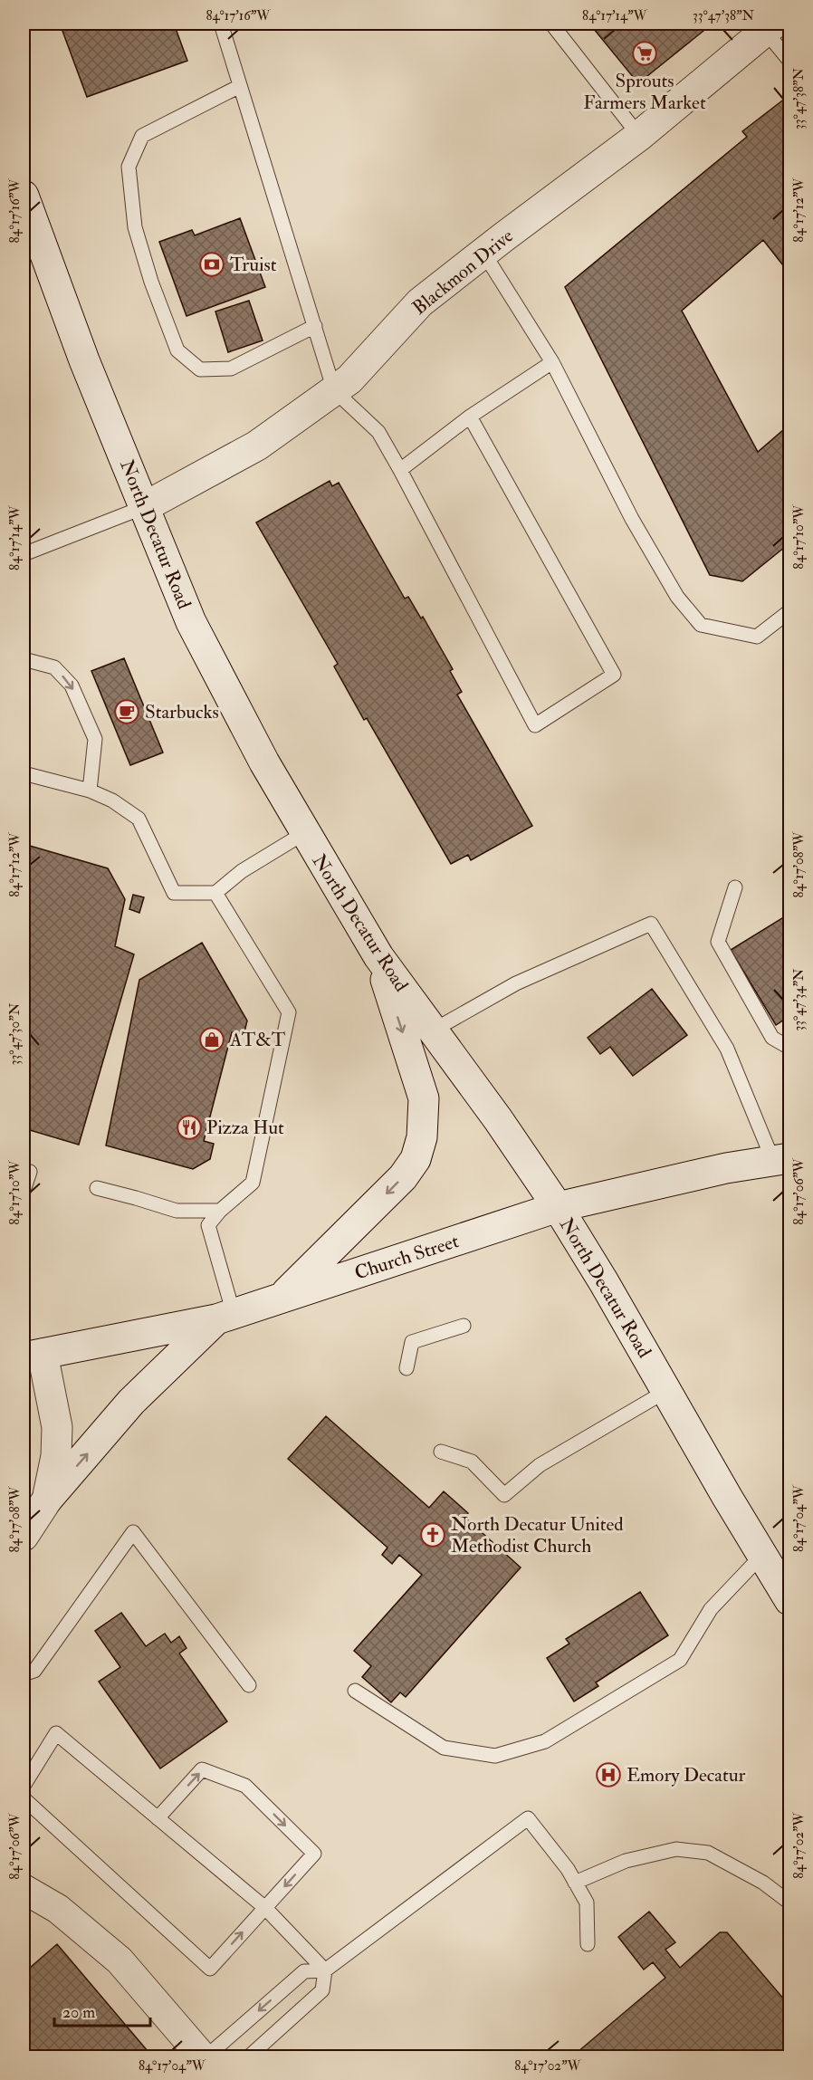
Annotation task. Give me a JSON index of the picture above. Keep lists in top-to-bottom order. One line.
{"streets":{"main road":["Blackmon Drive","North Decatur Road","Church Street"]},"crossings":[["Blackmon Drive","North Decatur Road"],["North Decatur Road","Church Street"]],"places":{"supermarket":["Sprouts Farmers Market"],"bank":["Truist"],"cafe":["Starbucks"],"shop":["AT&T"],"restaurant":["Pizza Hut"],"church":["North Decatur United Methodist Church"],"hospital":["Emory Decatur"]},"scale_bar":"20 m","coordinates":["84°17'16\"W","84°17'14\"W","33°47'38\"N","84°17'12\"W","84°17'10\"W","84°17'08\"W","33°47'34\"N","33°47'30\"N","84°17'06\"W","84°17'04\"W","84°17'02\"W"]}
